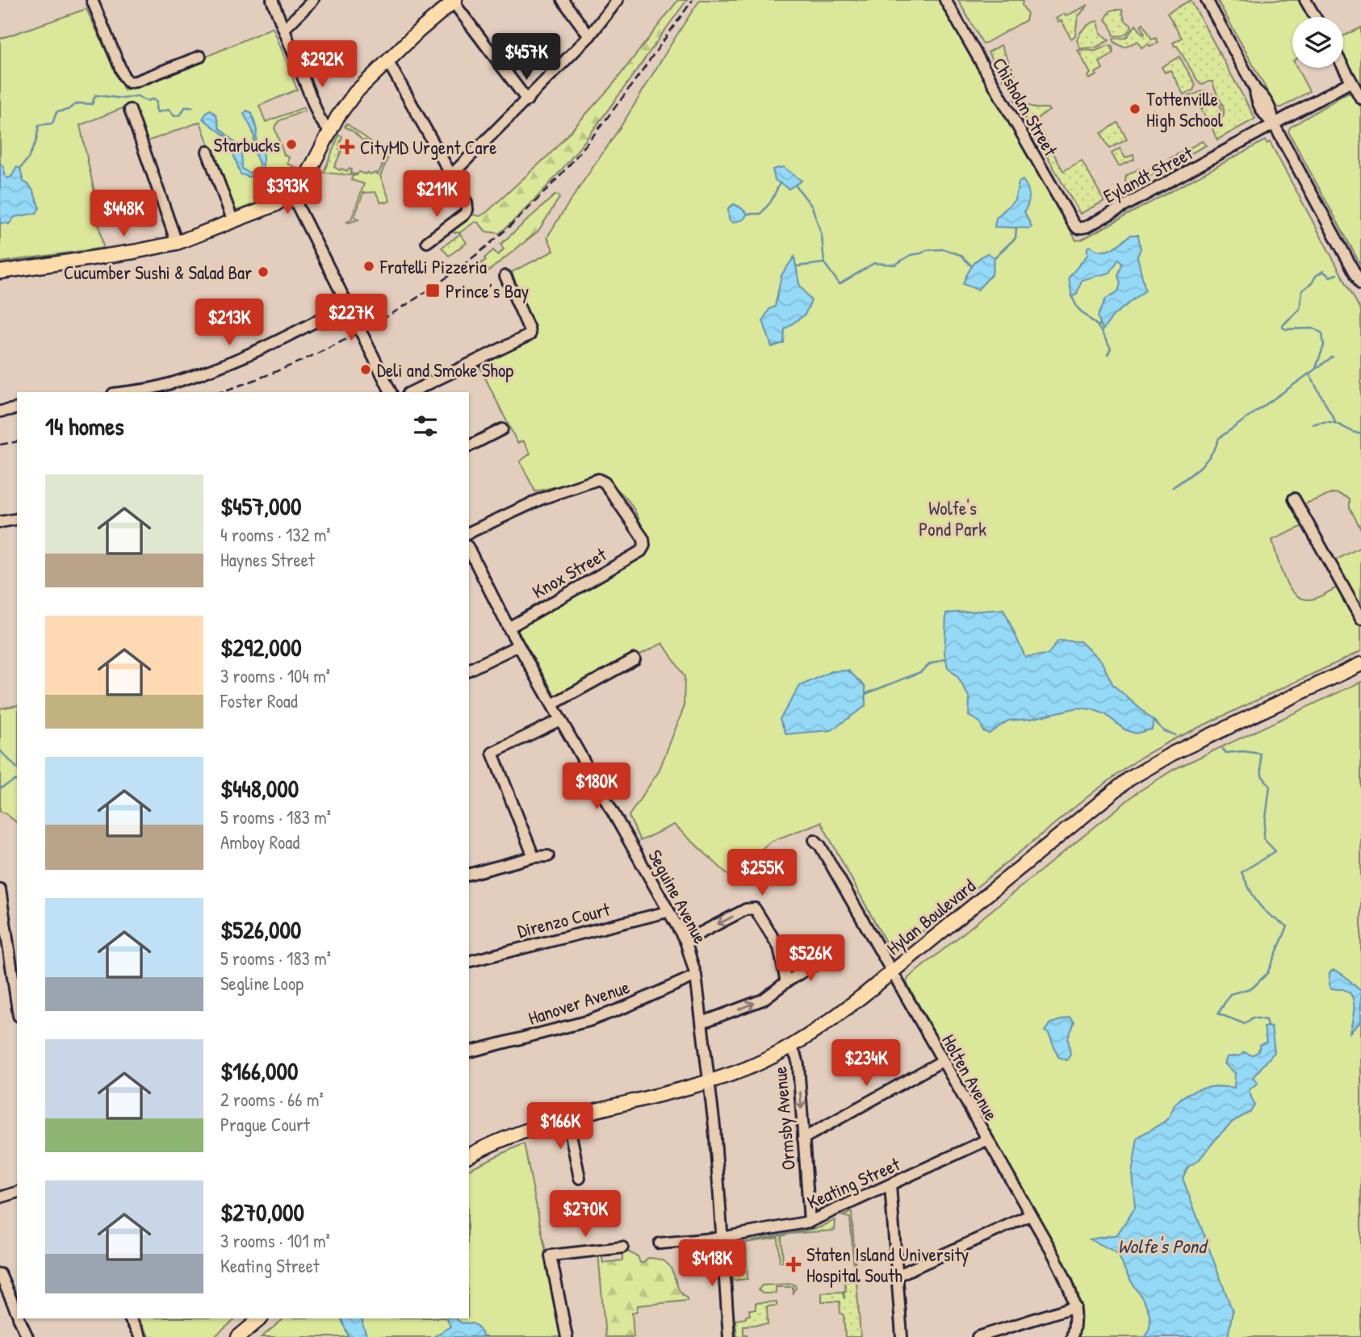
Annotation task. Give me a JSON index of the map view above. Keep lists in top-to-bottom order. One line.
{"streets":{"main road":["Hylan Boulevard"],"street":["Chisholm Street","Eylandt Street","Knox Street","Seguine Avenue","Direnzo Court","Hanover Avenue","Holten Avenue","Ormsby Avenue","Keating Street"]},"crossings":[["Chisholm Street","Eylandt Street"],["Knox Street","Seguine Avenue"],["Seguine Avenue","Hylan Boulevard"],["Seguine Avenue","Direnzo Court"],["Seguine Avenue","Hanover Avenue"],["Seguine Avenue","Keating Street"],["Hylan Boulevard","Holten Avenue"],["Hylan Boulevard","Ormsby Avenue"],["Holten Avenue","Keating Street"],["Ormsby Avenue","Keating Street"]],"one_way":["Ormsby Avenue"],"water":["Wolfe's Pond"],"parks":["Wolfe's Pond Park"],"places":{"other":["Tottenville High School","Starbucks","Fratelli Pizzeria","Cucumber Sushi & Salad Bar","Deli and Smoke Shop"],"health":["CityMD Urgent Care","Staten Island University Hospital South"],"transit":["Prince’s Bay"]},"page":{"price":["$457K","$292K","$393K","$211K","$448K","$227K","$213K","$180K","$255K","$526K","$234K","$166K","$270K","$418K"],"heading":"14 homes","list":[{"name":"$457,000","note":"4 rooms · 132 m² · Haynes Street"},{"name":"$292,000","note":"3 rooms · 104 m² · Foster Road"},{"name":"$448,000","note":"5 rooms · 183 m² · Amboy Road"},{"name":"$526,000","note":"5 rooms · 183 m² · Segline Loop"},{"name":"$166,000","note":"2 rooms · 66 m² · Prague Court"},{"name":"$270,000","note":"3 rooms · 101 m² · Keating Street"}]}}
